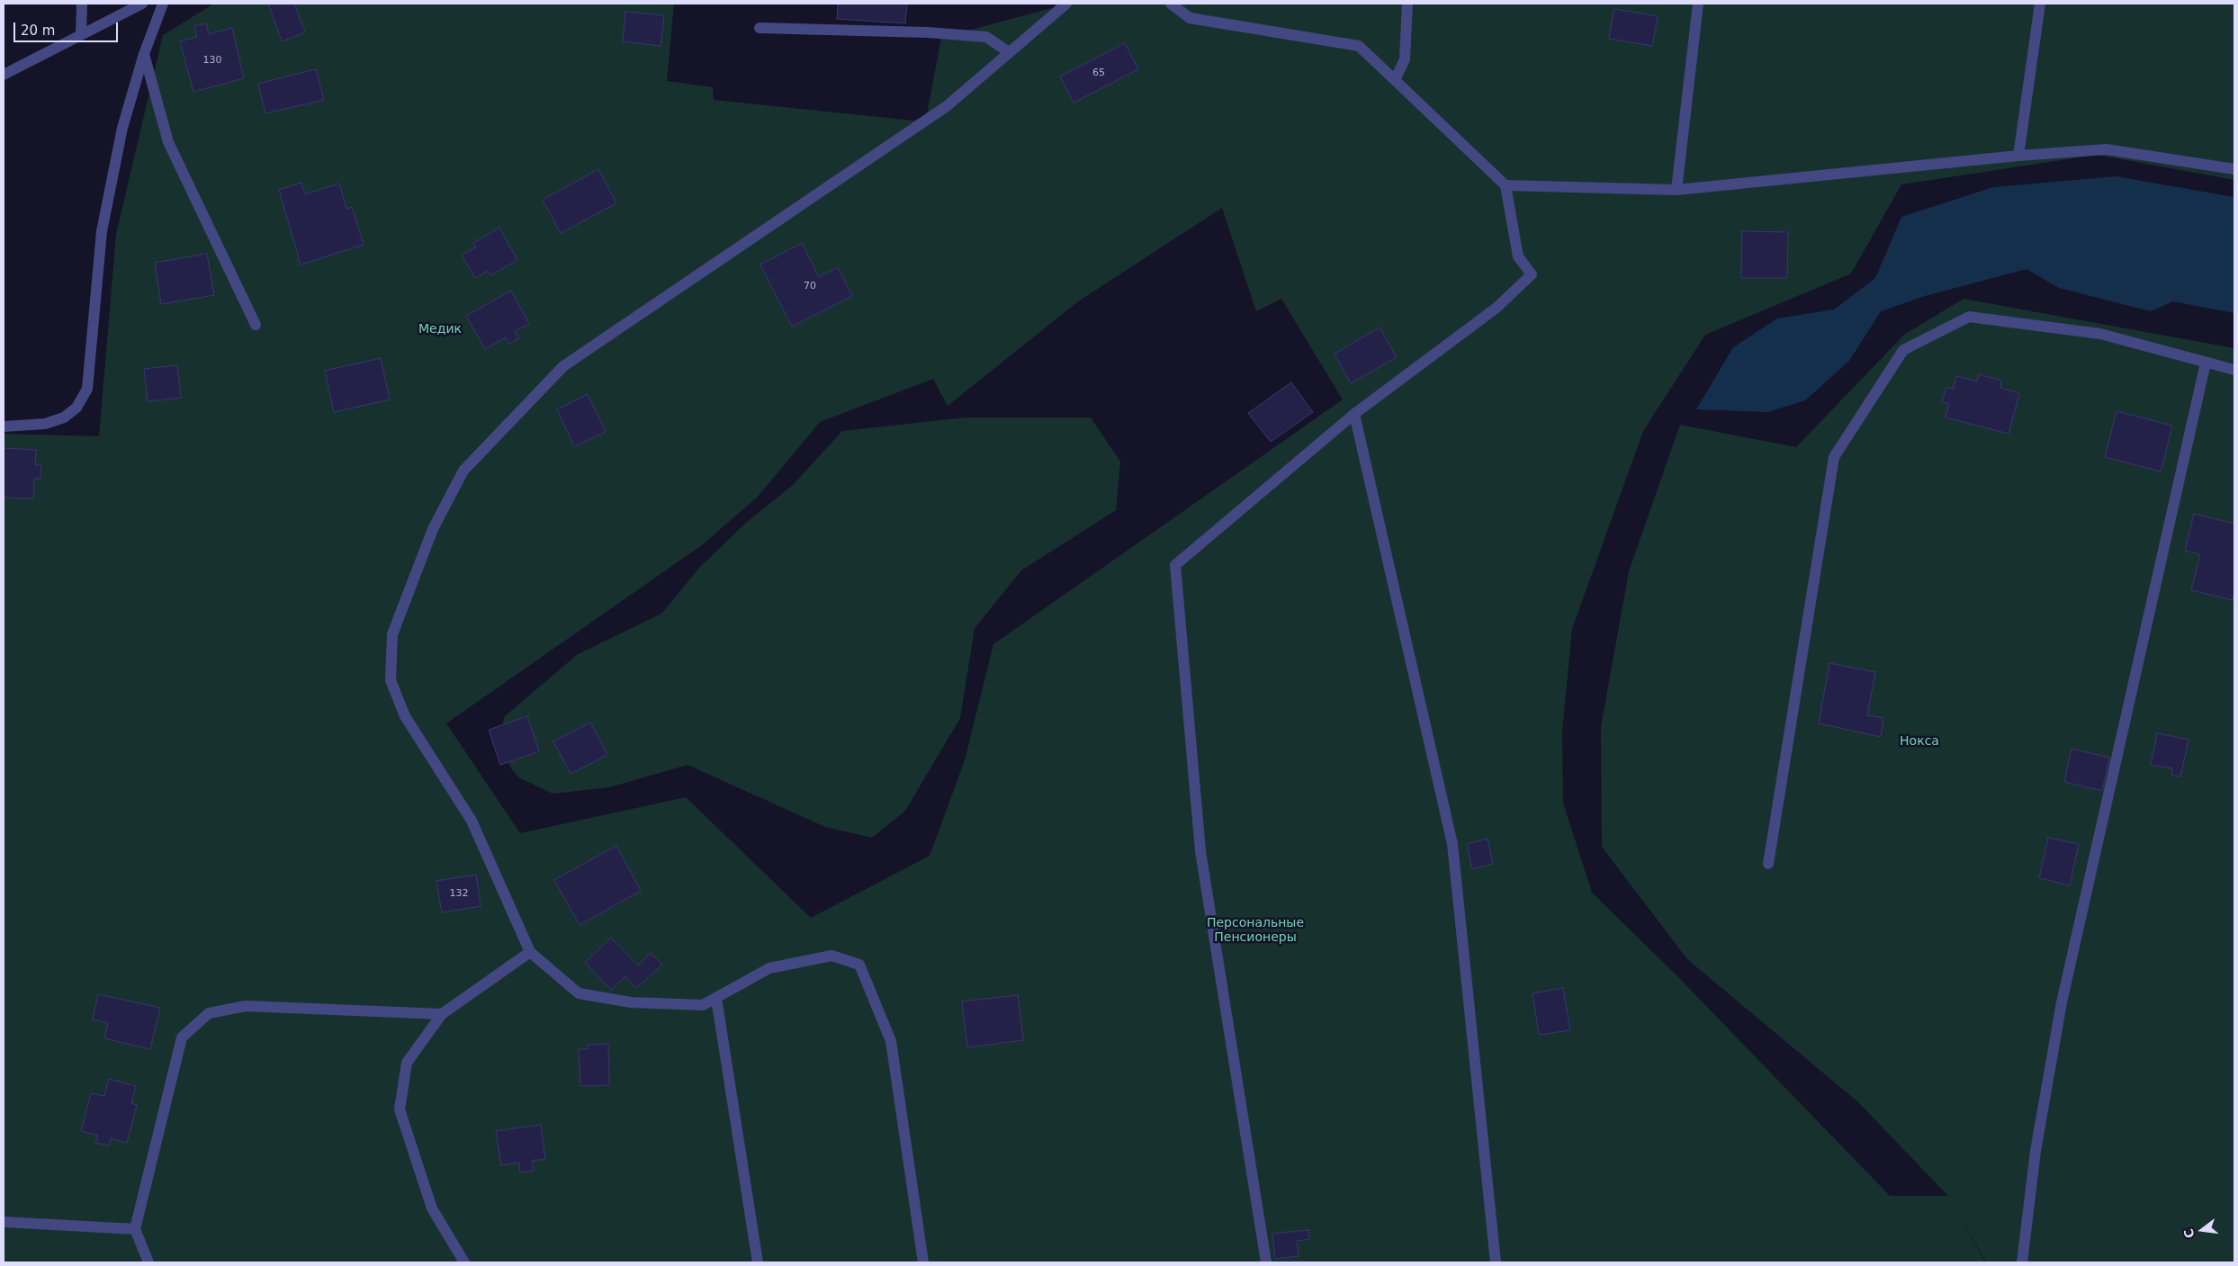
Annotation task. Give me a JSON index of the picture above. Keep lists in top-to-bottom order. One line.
{"parks":["Медик","Нокса","Персональные Пенсионеры"],"house_numbers":["130","65","70","132"],"scale_bar":"20 m","north":"left"}
